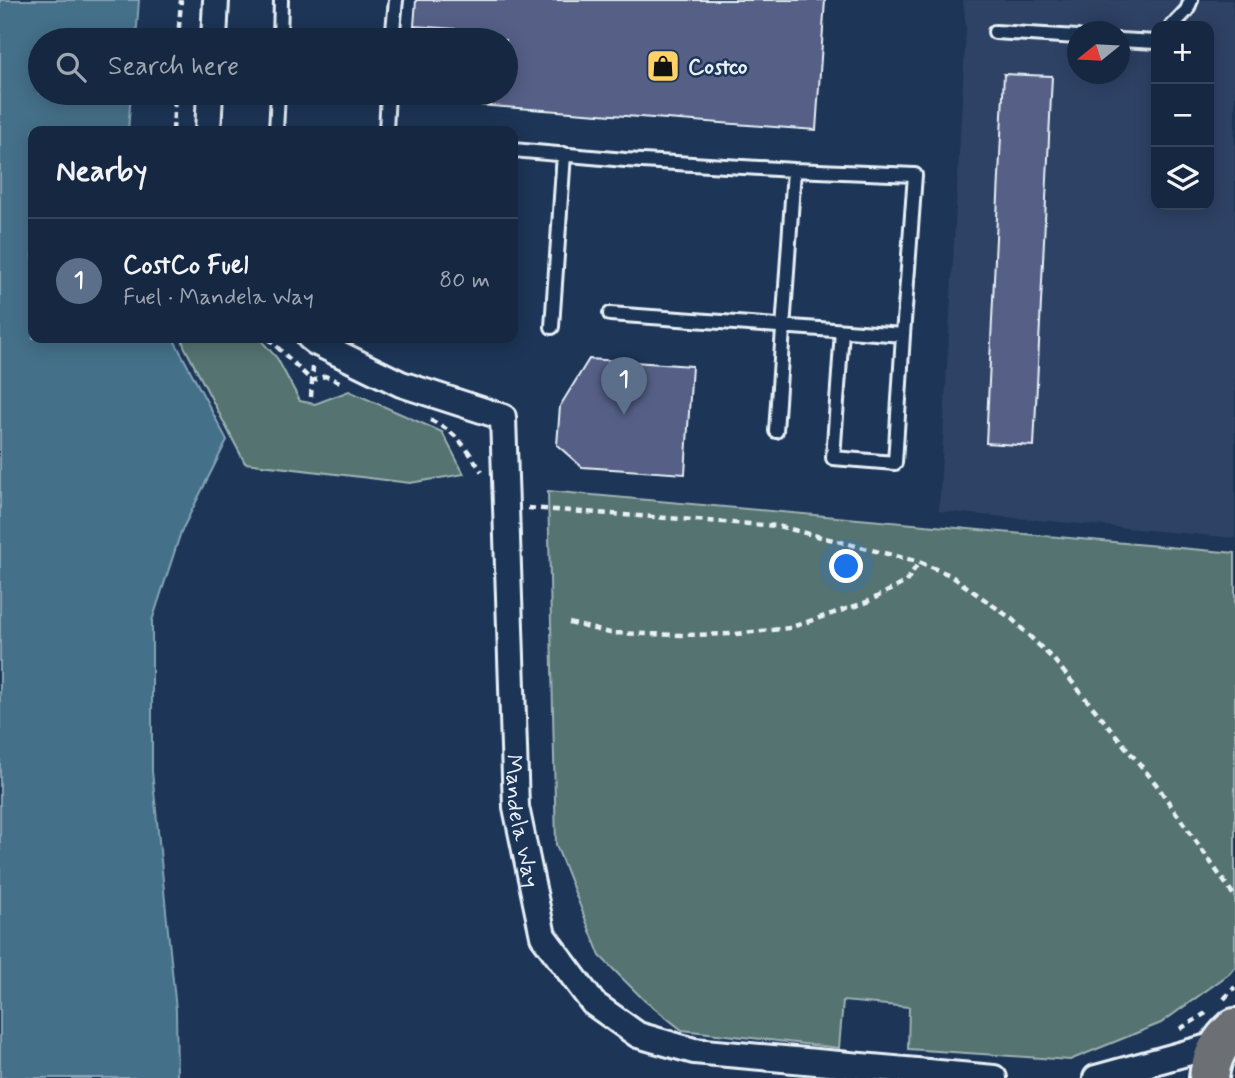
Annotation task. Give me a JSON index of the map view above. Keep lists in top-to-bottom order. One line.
{"streets":{"street":["Mandela Way"]},"places":{"shop":["Costco"]},"north":"left","page":{"map_buttons":["+","−"],"search":"Search here","heading":"Nearby","list":[{"mark":"1","name":"CostCo Fuel","note":"Fuel · Mandela Way","value":"80 m"}],"pins":"1"}}
